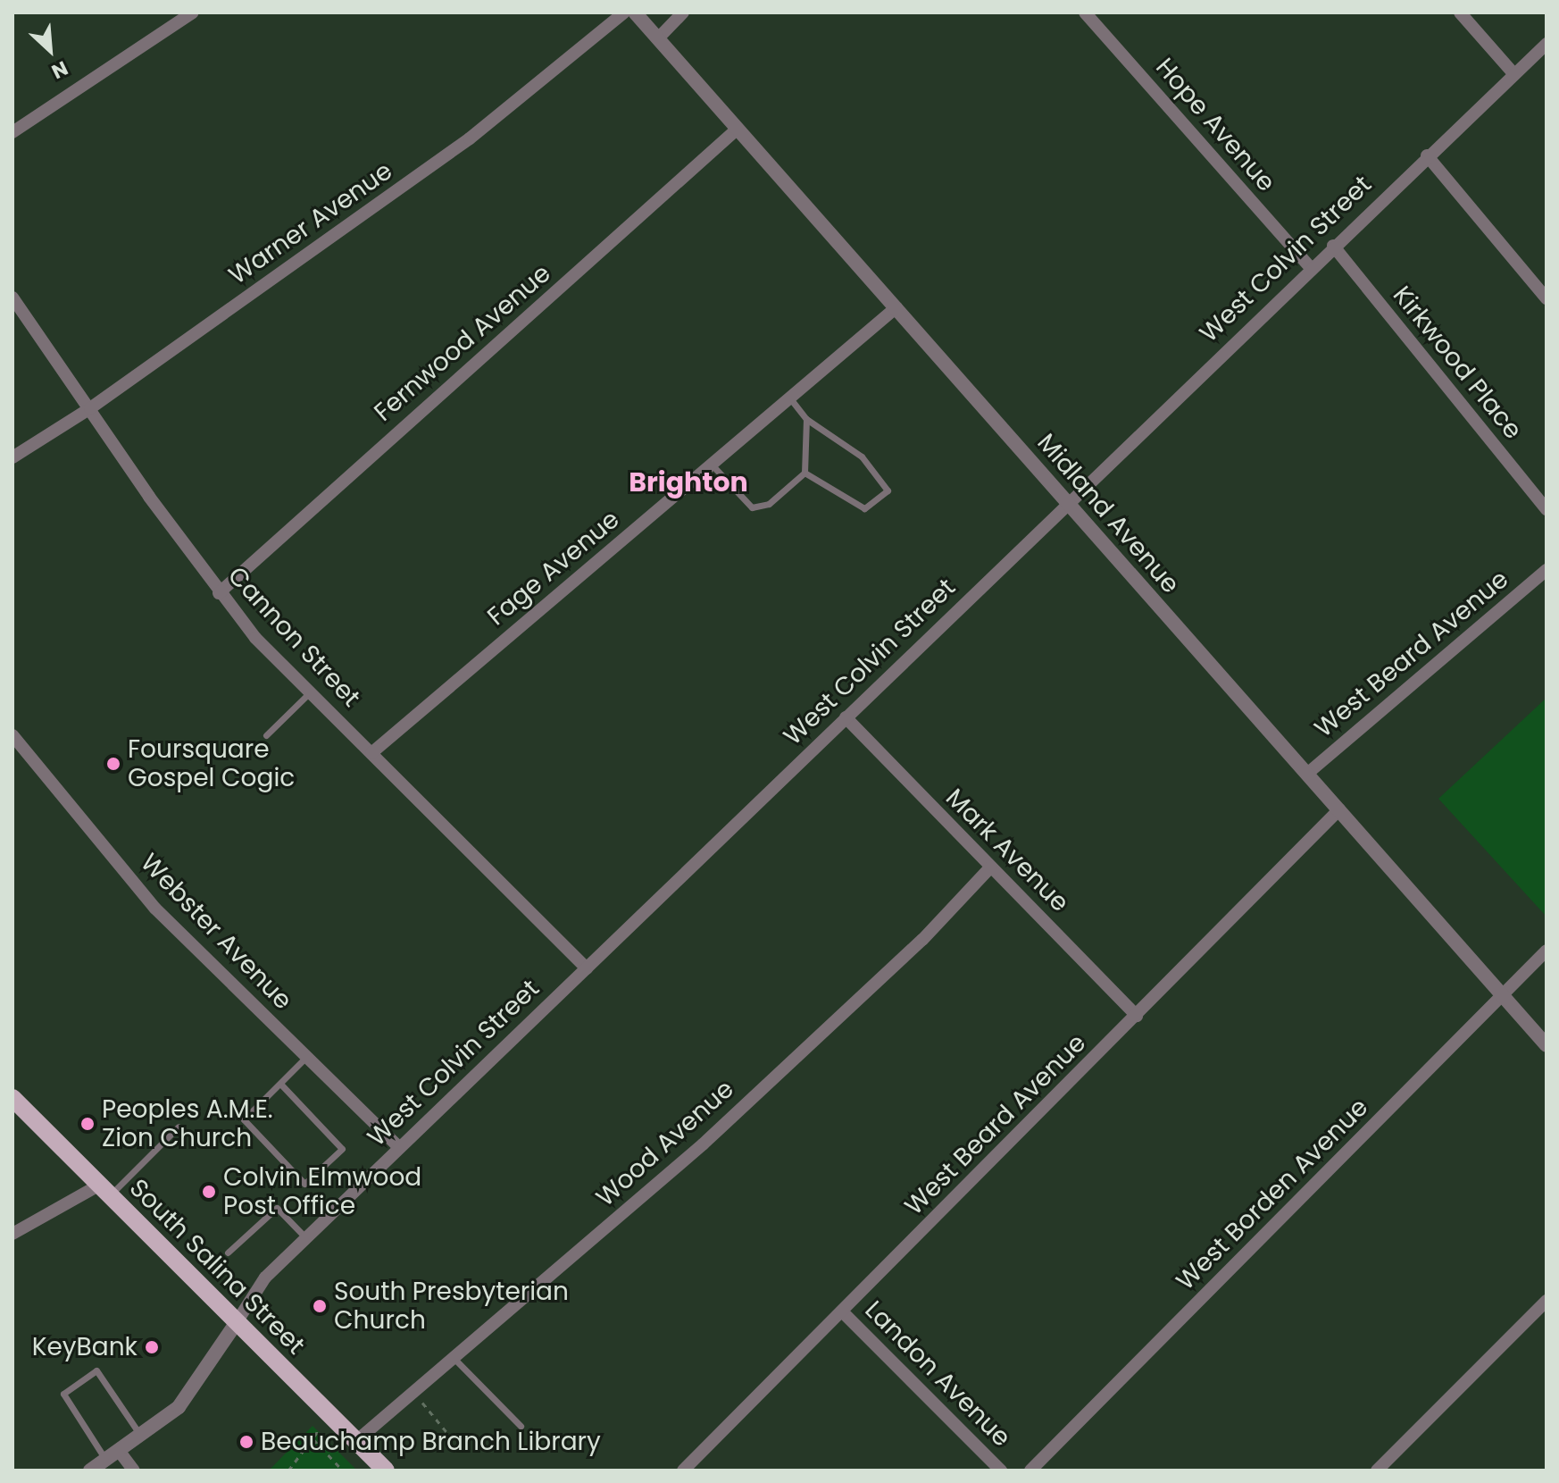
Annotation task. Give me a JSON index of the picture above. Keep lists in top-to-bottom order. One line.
{"streets":{"main road":["South Salina Street"],"street":["Hope Avenue","Warner Avenue","West Colvin Street","Fernwood Avenue","Kirkwood Place","Midland Avenue","Fage Avenue","Cannon Street","West Beard Avenue","Mark Avenue","Webster Avenue","Wood Avenue","West Borden Avenue","Landon Avenue"]},"crossings":[["Hope Avenue","West Colvin Street"],["Warner Avenue","Cannon Street"],["West Colvin Street","Kirkwood Place"],["West Colvin Street","Midland Avenue"],["West Colvin Street","Cannon Street"],["West Colvin Street","Mark Avenue"],["West Colvin Street","Webster Avenue"],["West Colvin Street","South Salina Street"],["Fernwood Avenue","Midland Avenue"],["Fernwood Avenue","Cannon Street"],["Midland Avenue","Fage Avenue"],["Midland Avenue","West Beard Avenue"],["Midland Avenue","West Borden Avenue"],["Fage Avenue","Cannon Street"],["West Beard Avenue","Mark Avenue"],["West Beard Avenue","Landon Avenue"],["Mark Avenue","Wood Avenue"],["Wood Avenue","South Salina Street"]],"districts":["Brighton"],"places":["Foursquare Gospel Cogic","Peoples A.M.E. Zion Church","Colvin Elmwood Post Office","South Presbyterian Church","KeyBank","Beauchamp Branch Library"],"north":"bottom right"}
